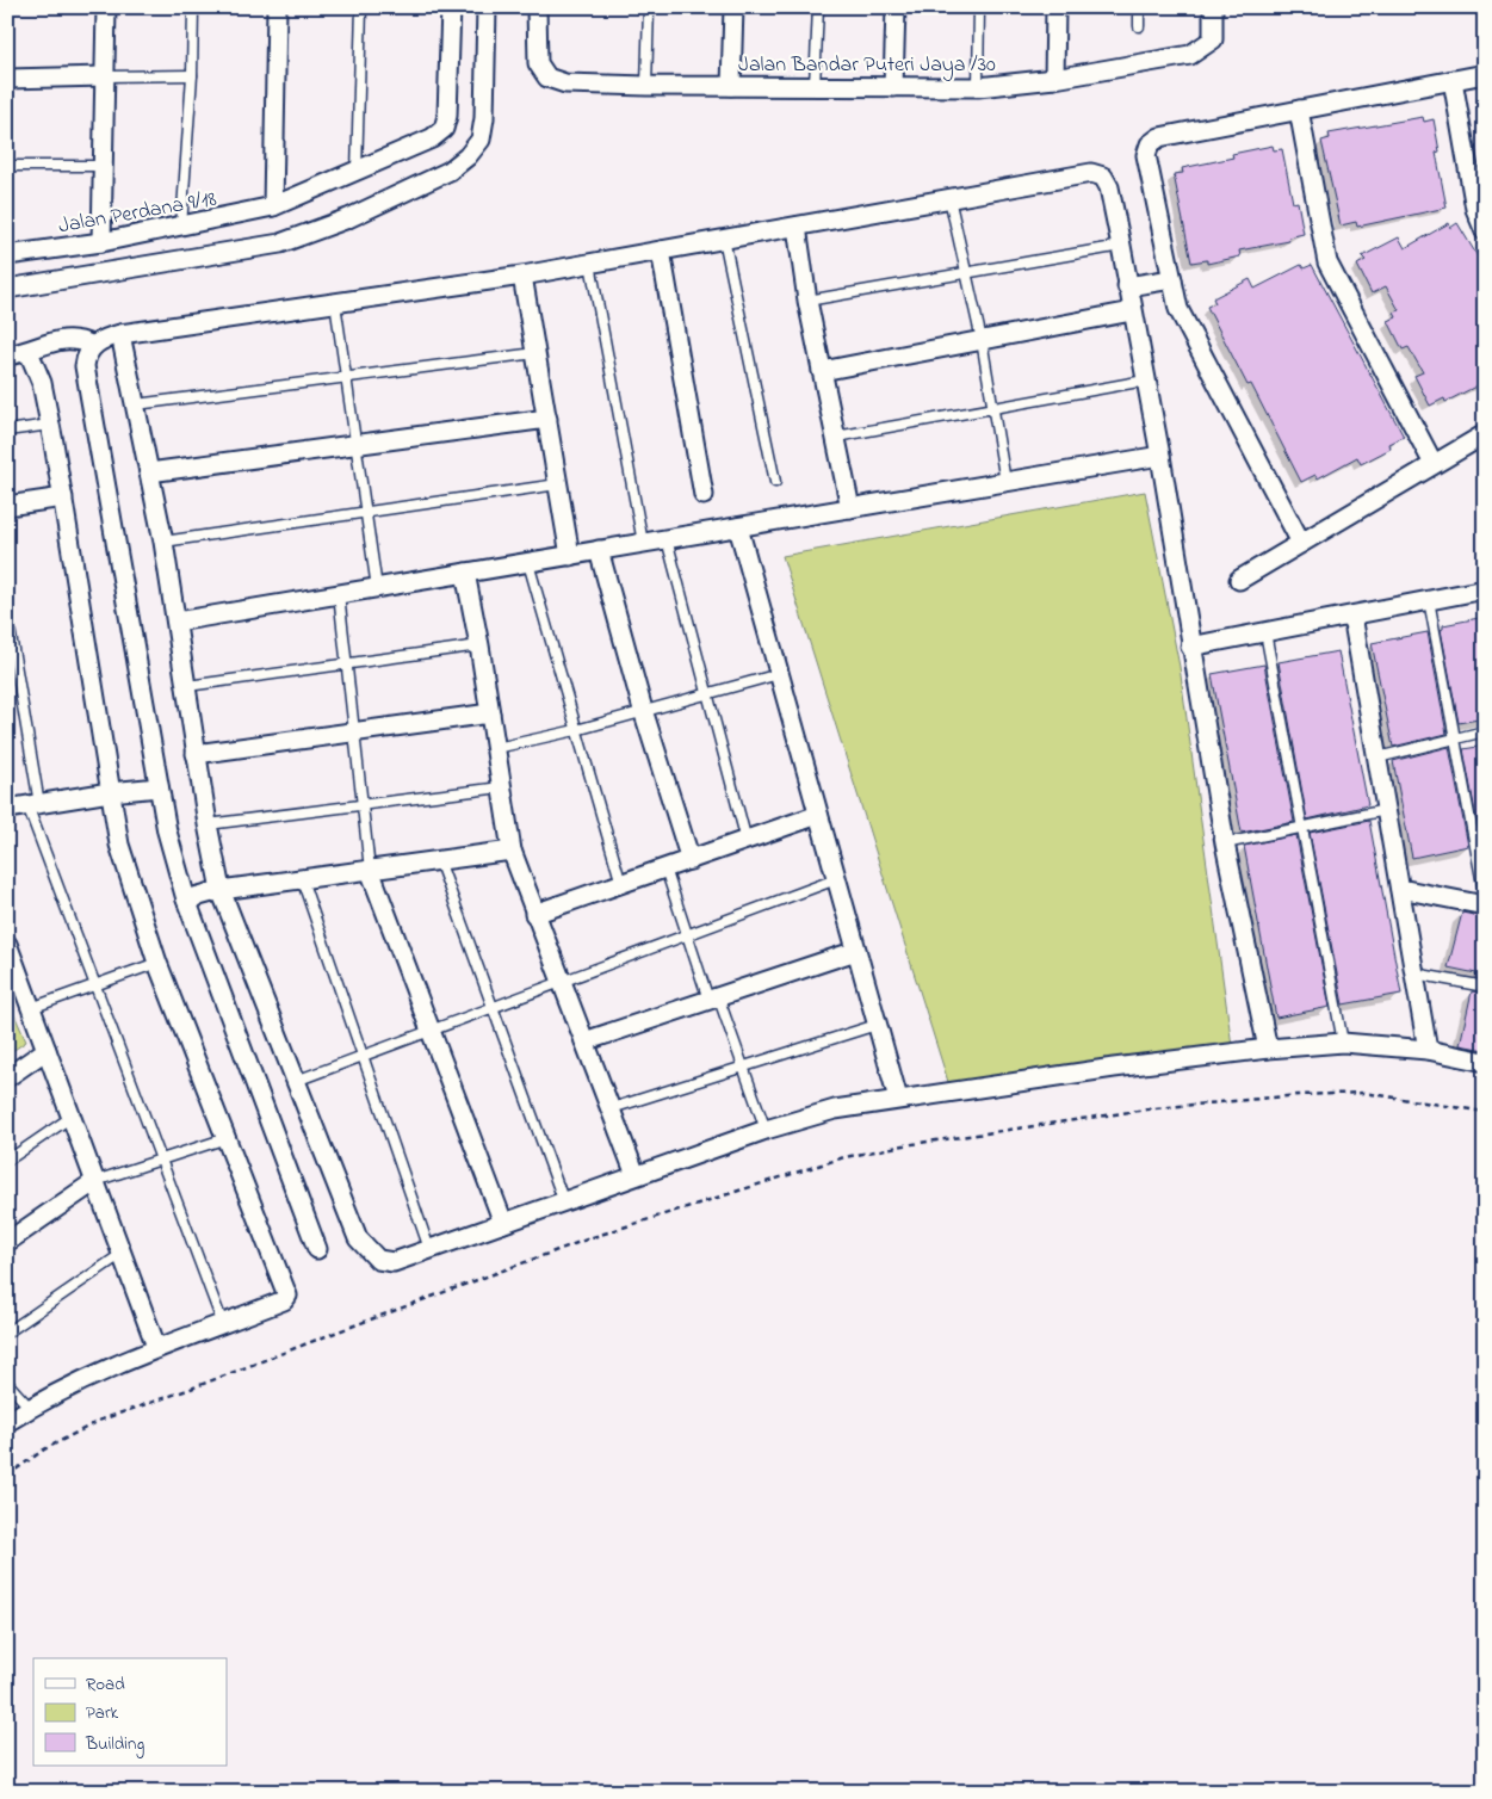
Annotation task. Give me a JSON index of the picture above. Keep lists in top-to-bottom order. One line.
{"streets":{"street":["Jalan Bandar Puteri Jaya /30","Jalan Perdana 9/18"]},"legend":["Road","Park","Building"]}
